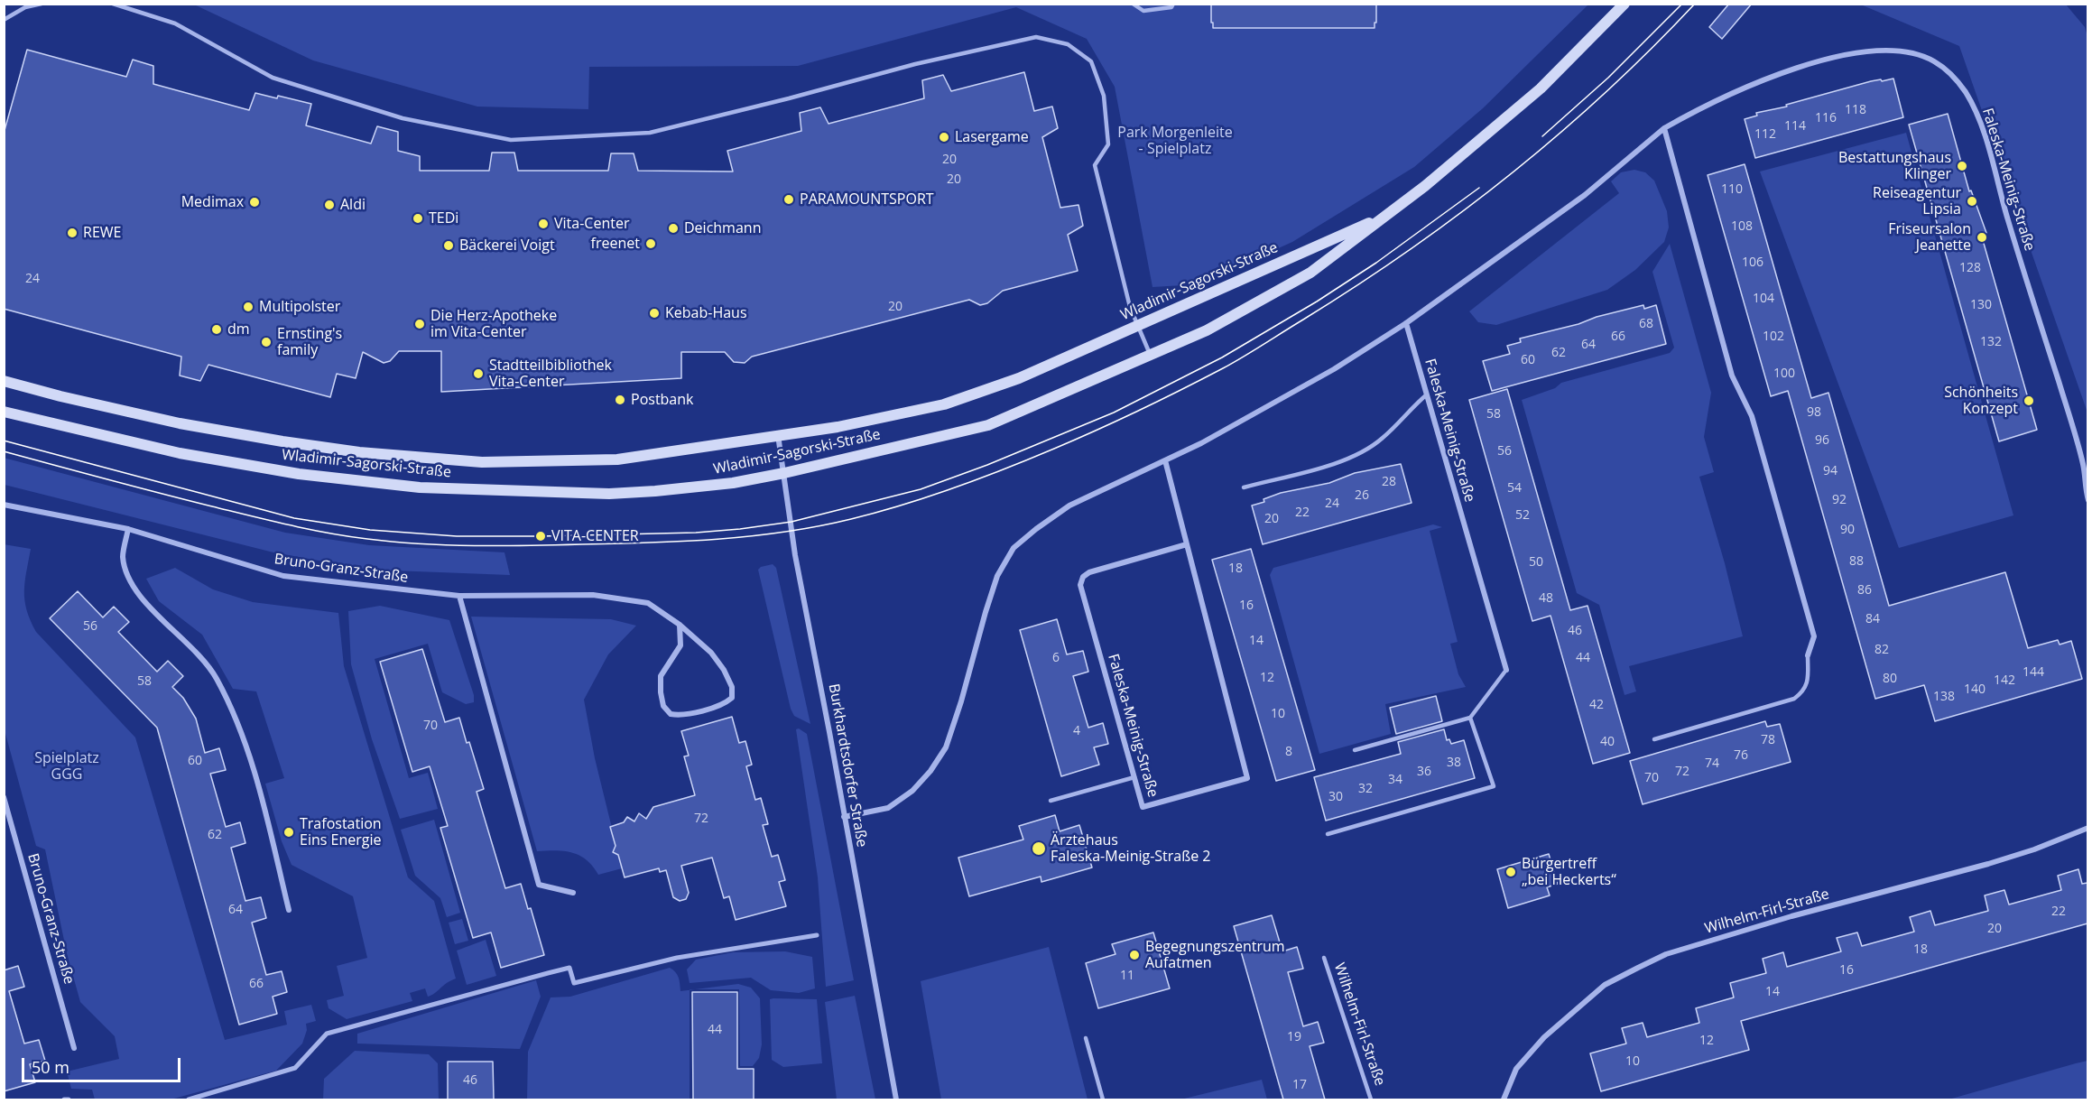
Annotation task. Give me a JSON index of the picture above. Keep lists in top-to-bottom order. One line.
{"streets":{"main road":["Wladimir-Sagorski-Straße"],"street":["Faleska-Meinig-Straße","Bruno-Granz-Straße","Burkhardtsdorfer Straße","Wilhelm-Firl-Straße"]},"crossings":[["Faleska-Meinig-Straße","Burkhardtsdorfer Straße"],["Wladimir-Sagorski-Straße","Burkhardtsdorfer Straße"]],"parks":["Park Morgenleite - Spielplatz","Spielplatz GGG"],"places":["Lasergame","Bestattungshaus Klinger","PARAMOUNTSPORT","Reiseagentur Lipsia","Medimax","Aldi","TEDi","Vita-Center","Deichmann","REWE","Friseursalon Jeanette","freenet","Bäckerei Voigt","Multipolster","Kebab-Haus","Die Herz-Apotheke im Vita-Center","dm","Ernsting's family","Stadtteilbibliothek Vita-Center","Postbank","Schönheits Konzept","VITA-CENTER","Trafostation Eins Energie","Ärztehaus Faleska-Meinig-Straße 2","Bürgertreff „bei Heckerts“","Begegnungszentrum Aufatmen"],"house_numbers":["118","116","114","112","20","20","110","108","106","128","24","104","130","20","68","66","102","132","64","62","60","100","98","58","96","56","94","28","54","26","92","24","22","52","20","90","88","50","18","86","48","16","84","56","46","14","82","6","44","144","12","80","142","58","140","138","42","10","70","4","78","40","8","76","60","38","74","36","72","70","34","32","30","72","62","64","22","20","18","16","11","66","14","44","19","12","10","46","17"],"scale_bar":"50 m"}
